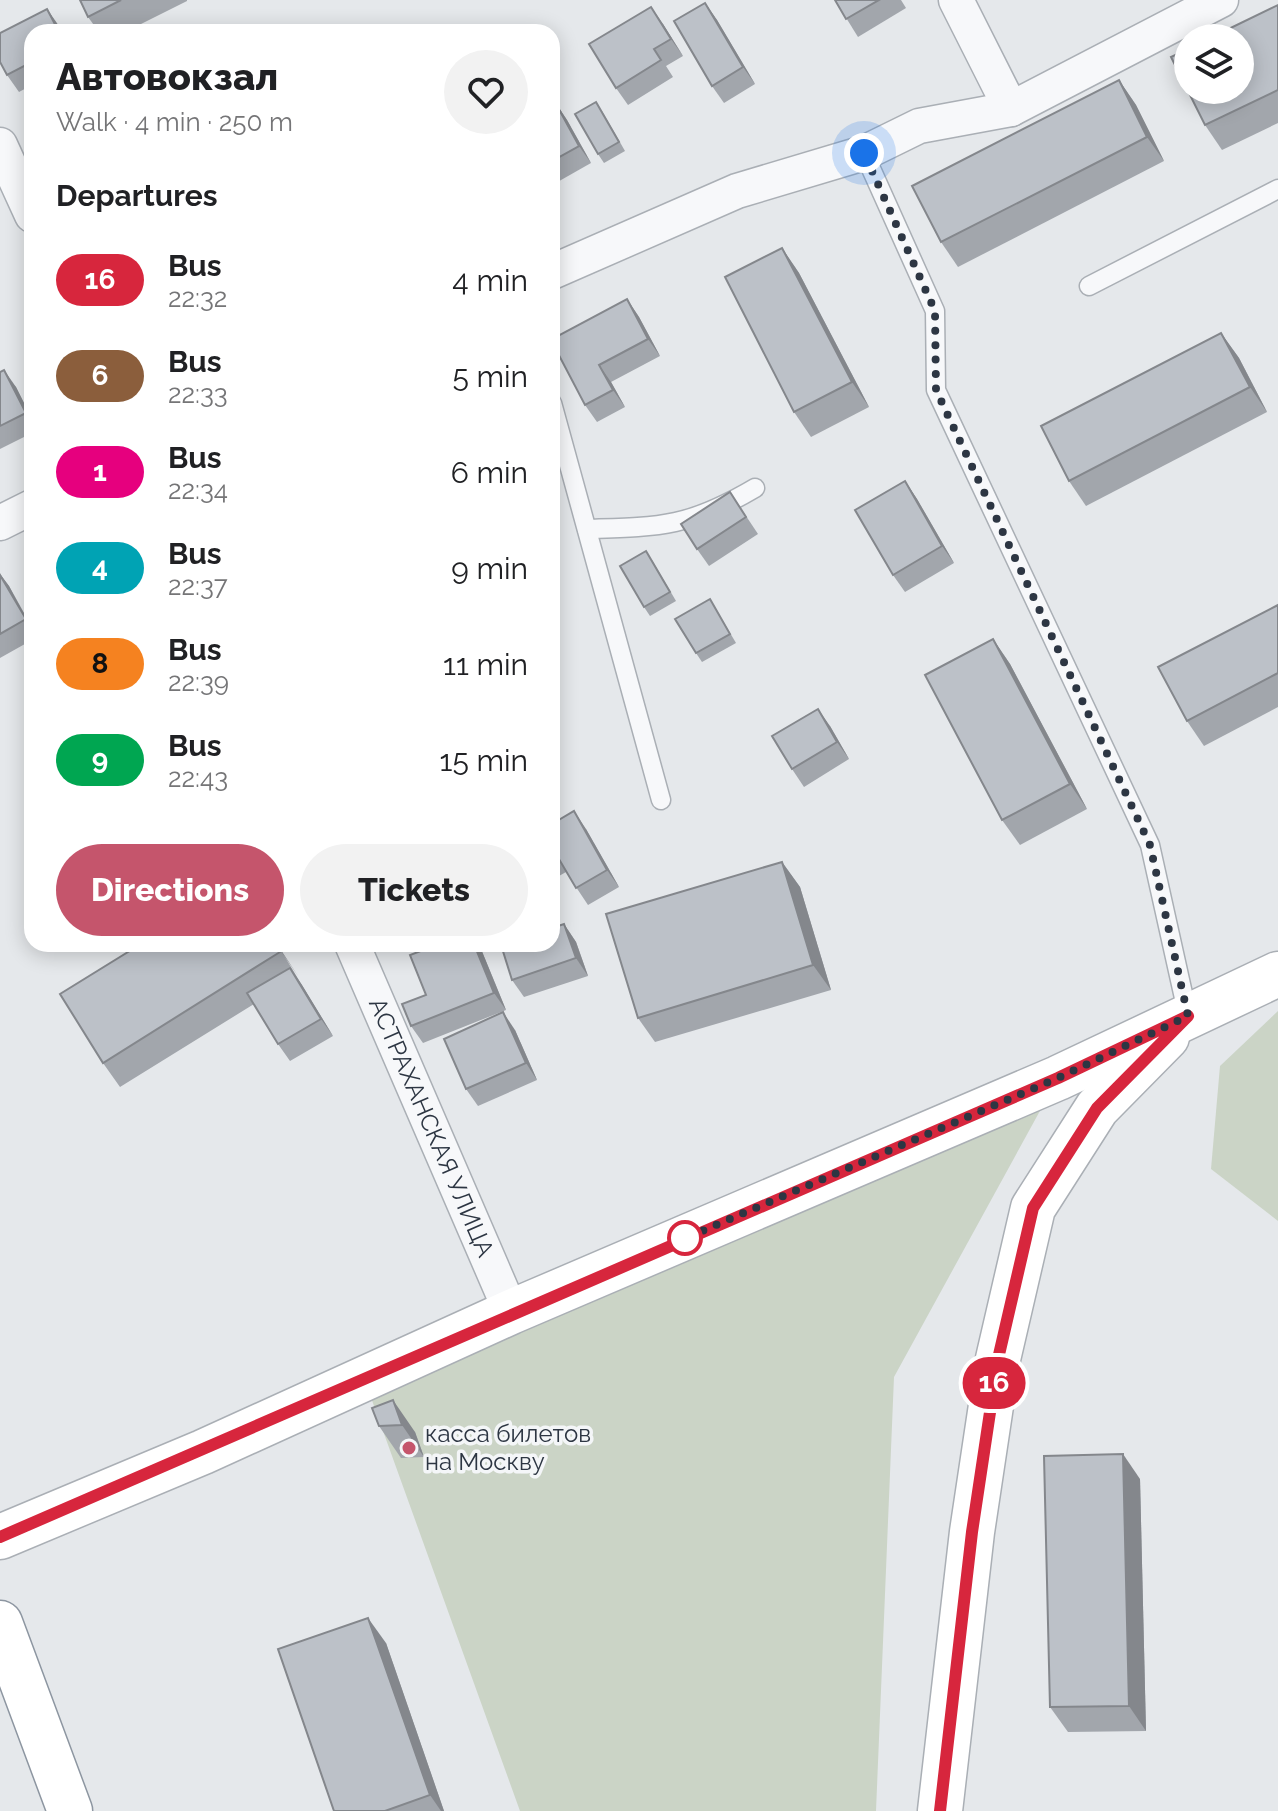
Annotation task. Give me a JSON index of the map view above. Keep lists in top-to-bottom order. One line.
{"streets":{"street":["АСТРАХАНСКАЯ УЛИЦА"]},"places":["касса билетов на Москву"],"lines":["bus line 16"],"page":{"on_map":"16","heading":[["Автовокзал","Walk · 4 min · 250 m"],"Departures"],"list":[{"mark":"16","name":"Bus","note":"22:32","value":"4 min"},{"mark":"6","name":"Bus","note":"22:33","value":"5 min"},{"mark":"1","name":"Bus","note":"22:34","value":"6 min"},{"mark":"4","name":"Bus","note":"22:37","value":"9 min"},{"mark":"8","name":"Bus","note":"22:39","value":"11 min"},{"mark":"9","name":"Bus","note":"22:43","value":"15 min"}],"buttons":["Directions","Tickets"]}}
